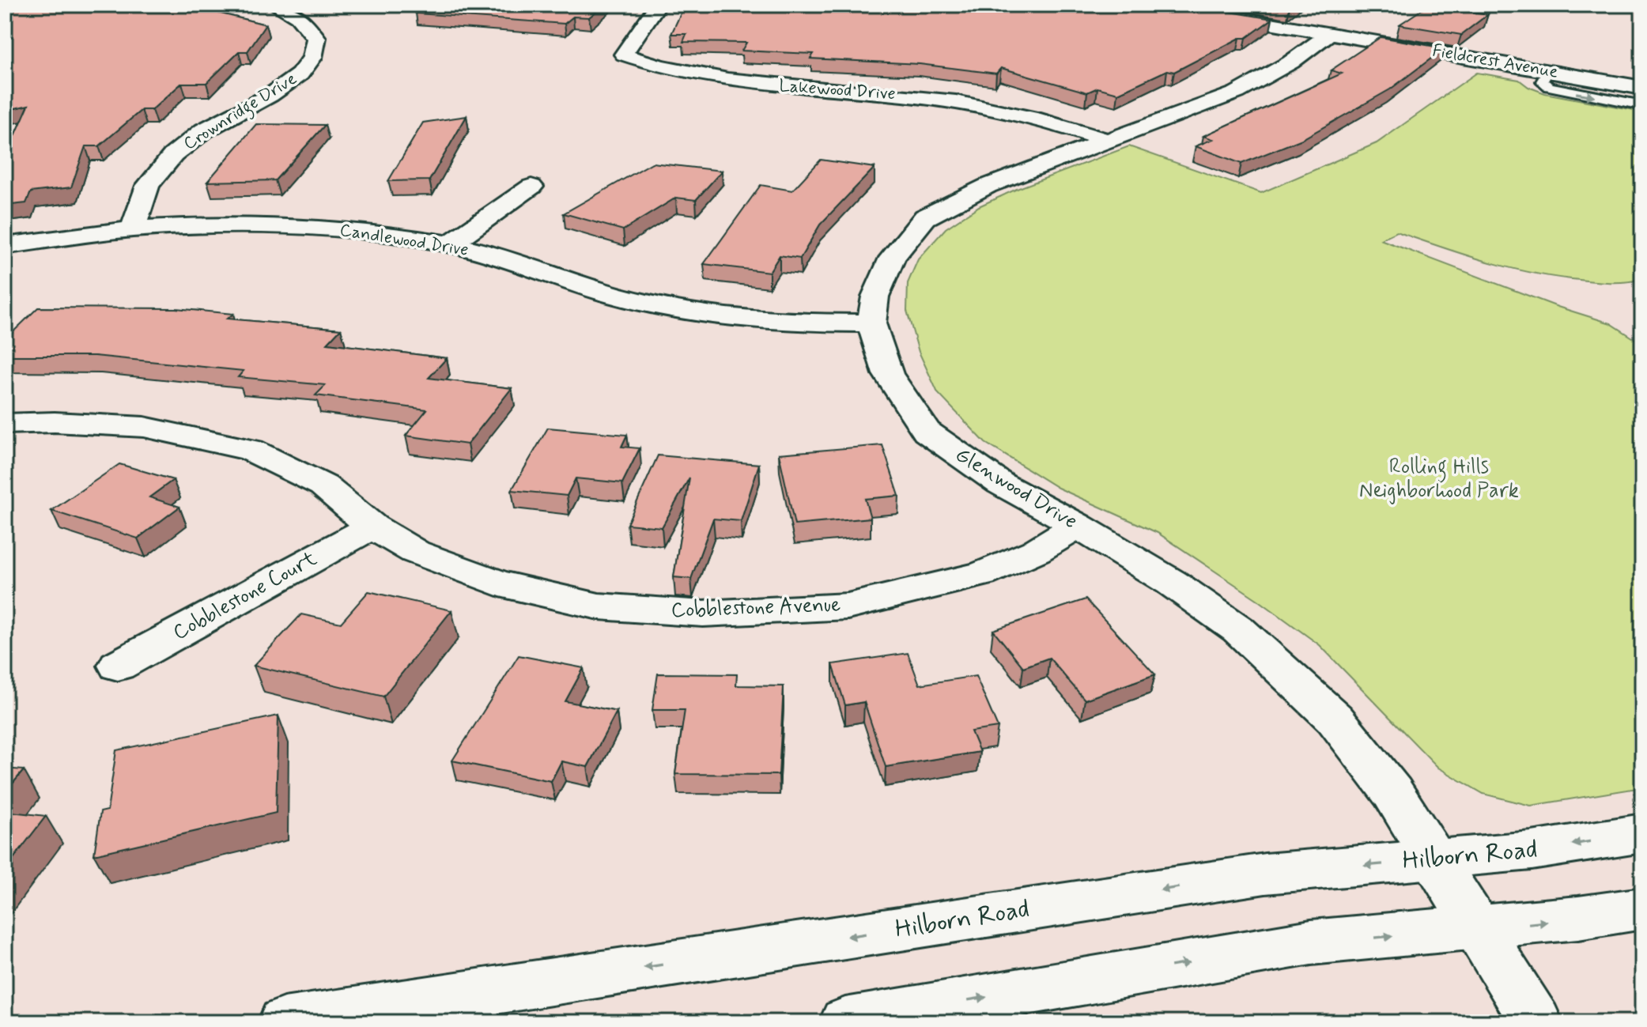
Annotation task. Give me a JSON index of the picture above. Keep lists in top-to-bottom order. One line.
{"streets":{"street":["Fieldcrest Avenue","Lakewood Drive","Crownridge Drive","Candlewood Drive","Glenwood Drive","Cobblestone Court","Cobblestone Avenue","Hilborn Road"]},"crossings":[["Fieldcrest Avenue","Glenwood Drive"],["Lakewood Drive","Glenwood Drive"],["Crownridge Drive","Candlewood Drive"],["Candlewood Drive","Glenwood Drive"],["Glenwood Drive","Cobblestone Avenue"],["Glenwood Drive","Hilborn Road"],["Cobblestone Court","Cobblestone Avenue"]],"parks":["Rolling Hills Neighborhood Park"]}
